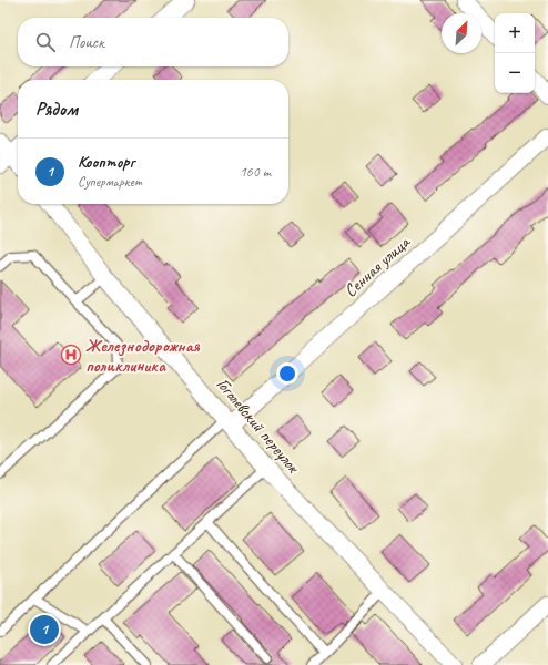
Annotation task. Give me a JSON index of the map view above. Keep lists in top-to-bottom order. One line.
{"streets":{"street":["Сенная улица","Гоголевский переулок"]},"crossings":[["Сенная улица","Гоголевский переулок"]],"places":{"hospital":["Железнодорожная поликлиника"]},"north":"top right","page":{"map_buttons":["+","−"],"search":"Поиск","heading":"Рядом","list":[{"mark":"1","name":"Коопторг","note":"Супермаркет","value":"160 m"}],"pins":"1"}}
